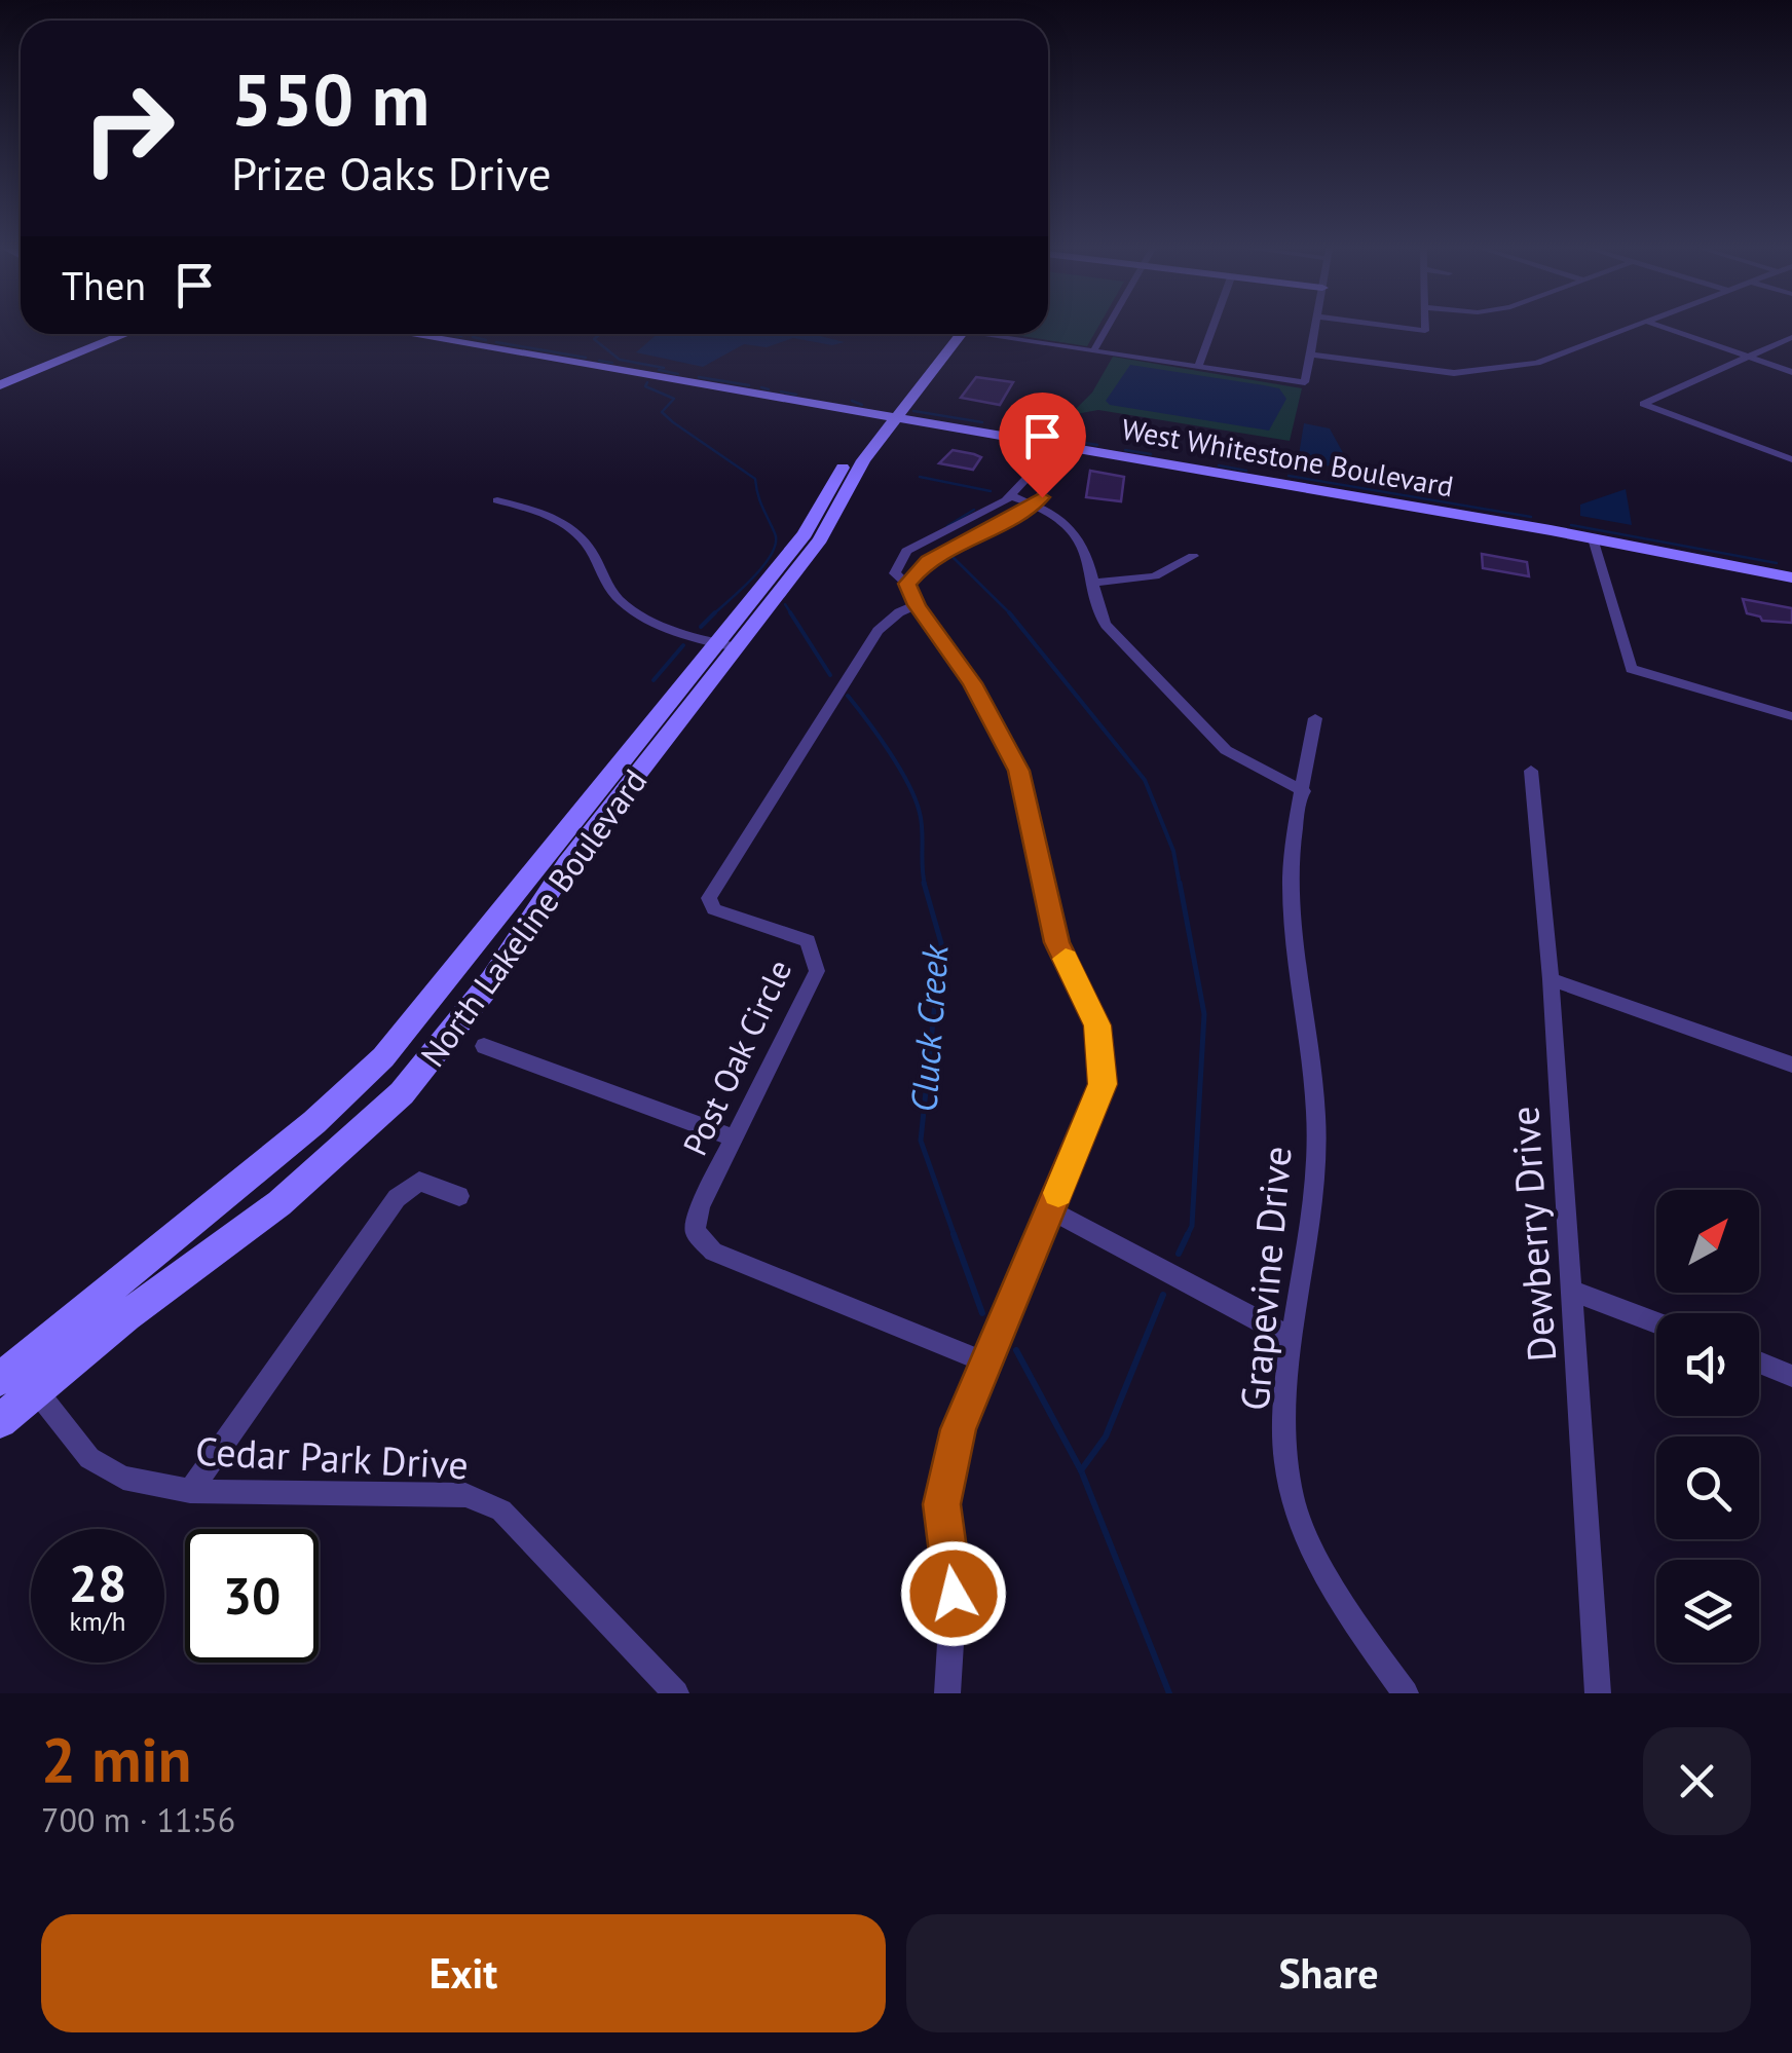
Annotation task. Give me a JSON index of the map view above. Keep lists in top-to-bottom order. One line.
{"streets":{"main road":["West Whitestone Boulevard","North Lakeline Boulevard"],"street":["Post Oak Circle","Dewberry Drive","Grapevine Drive","Cedar Park Drive"]},"crossings":[["West Whitestone Boulevard","North Lakeline Boulevard"],["North Lakeline Boulevard","Cedar Park Drive"]],"water":["Cluck Creek"],"north":"top right","page":{"turn":["550 m","Prize Oaks Drive"],"then":"Then","speed":"28 km/h","limit":"30","heading":["2 min","700 m · 11:56"],"buttons":["Exit","Share"]}}
